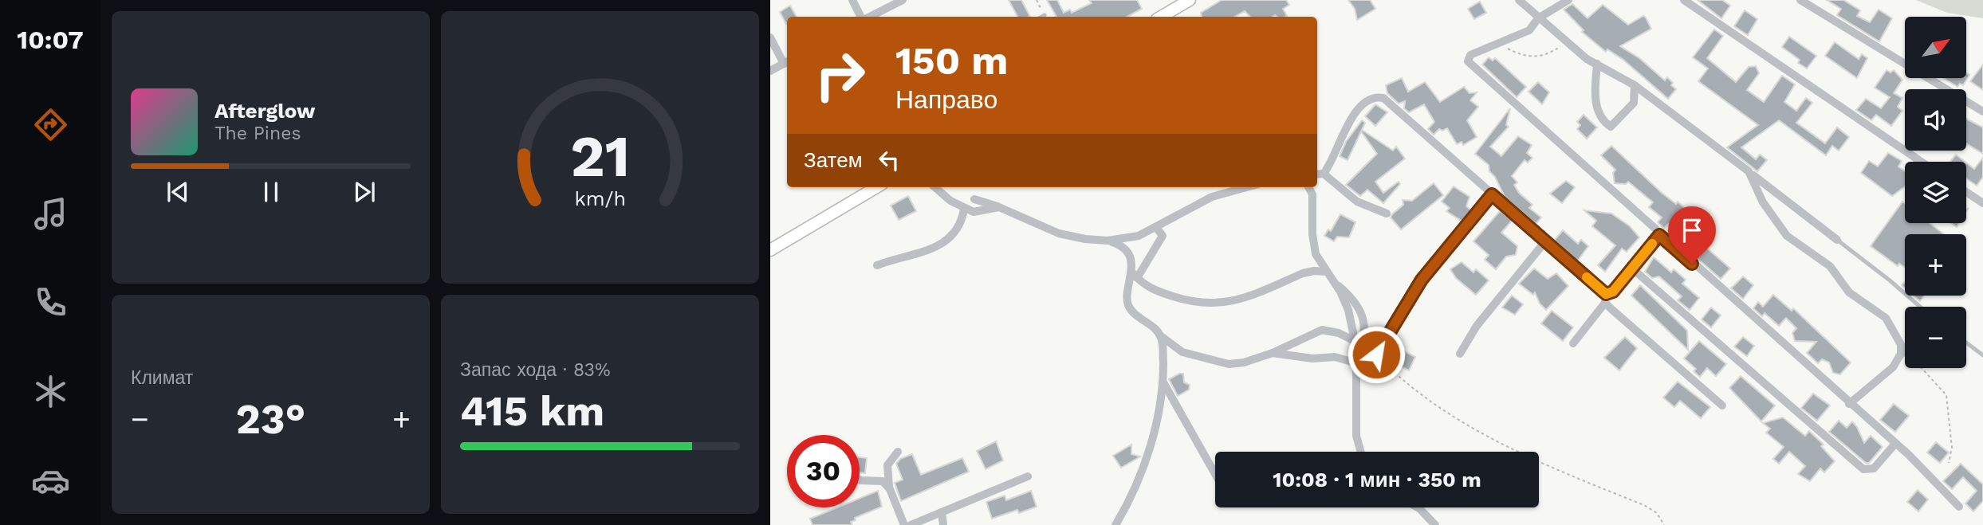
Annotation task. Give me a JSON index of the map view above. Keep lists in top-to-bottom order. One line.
{"north":"top right","page":{"tabs":"10:07","map_buttons":["+","−"],"turn":["150 m","Направо"],"song":["Afterglow","The Pines"],"then":"Затем","tile":["Климат",["Запас хода · 83%","415 km"]],"heat":["−","23°","+"],"limit":"30","trip":"10:08 · 1 мин · 350 m","gauge":["21","km/h"]}}
